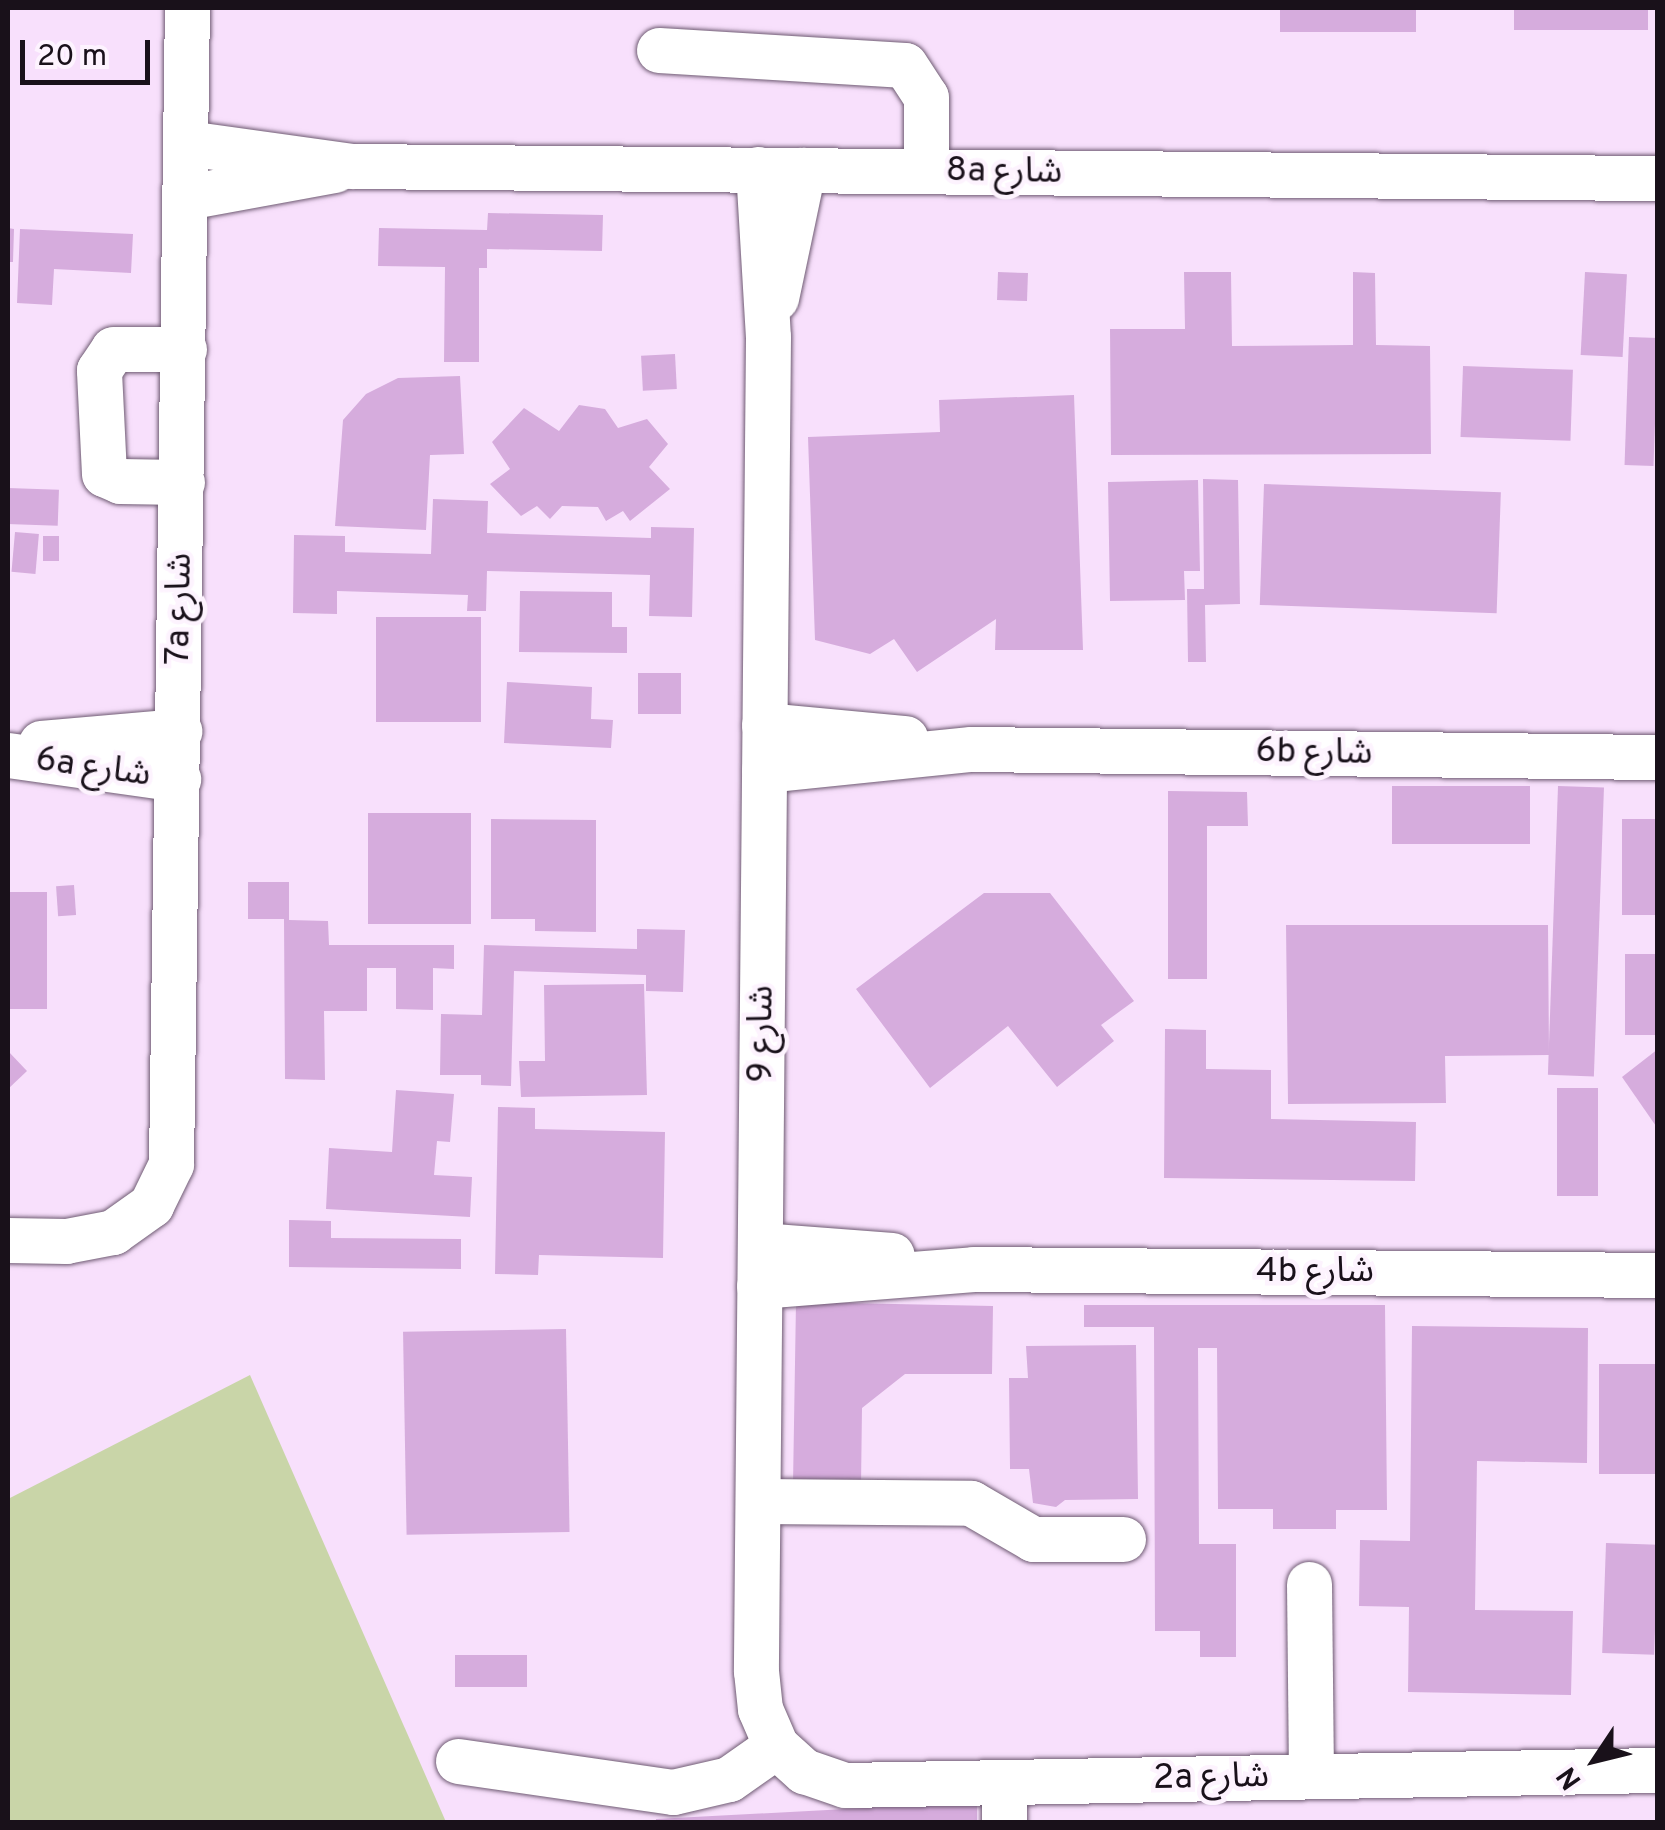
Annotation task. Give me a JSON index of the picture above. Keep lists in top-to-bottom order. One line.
{"streets":{"street":["8a شارع","7a شارع","6b شارع","6a شارع","شارع 9","4b شارع","2a شارع"]},"crossings":[["8a شارع","7a شارع"],["8a شارع","شارع 9"],["7a شارع","6a شارع"],["6b شارع","شارع 9"],["شارع 9","4b شارع"],["شارع 9","2a شارع"]],"scale_bar":"20 m","north":"bottom left"}
